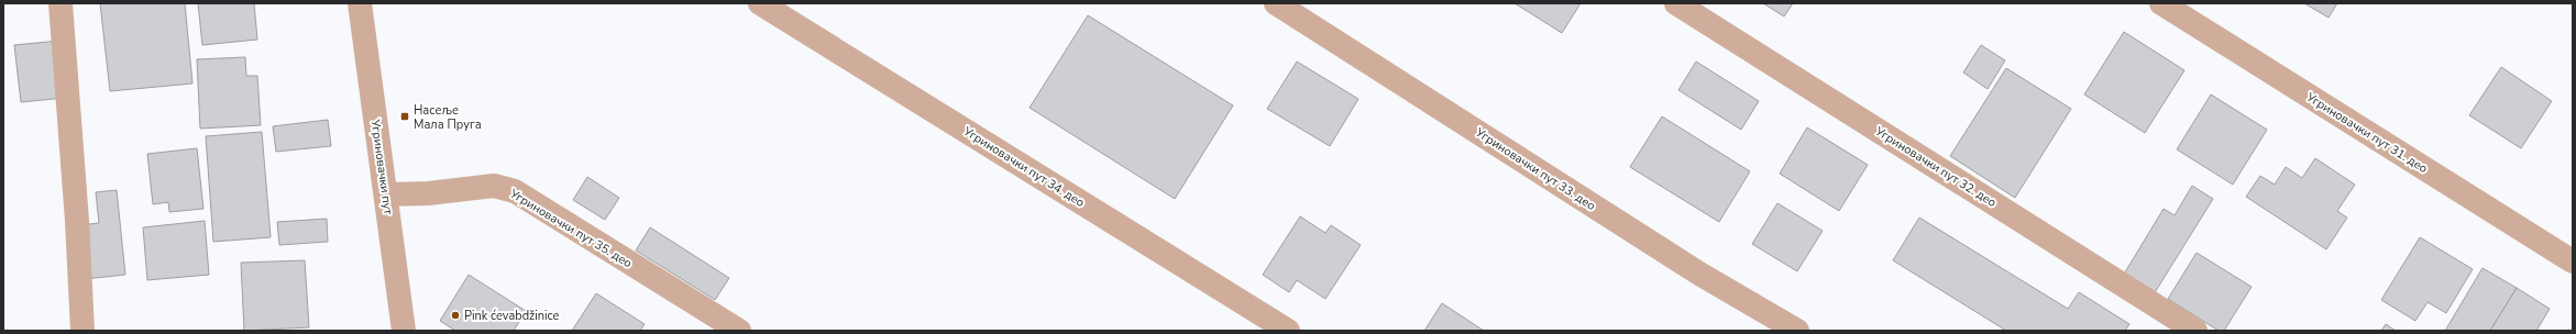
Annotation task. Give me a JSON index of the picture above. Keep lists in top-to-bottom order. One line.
{"streets":{"street":["Угриновачки пут 31. део","Угриновачки пут","Угриновачки пут 34. део","Угриновачки пут 32. део","Угриновачки пут 33. део","Угриновачки пут 35. део"]},"crossings":[["Угриновачки пут","Угриновачки пут 35. део"]],"places":{"transit":["Насеље Мала Пруга"],"other":["Pink ćevabdžinice"]}}
